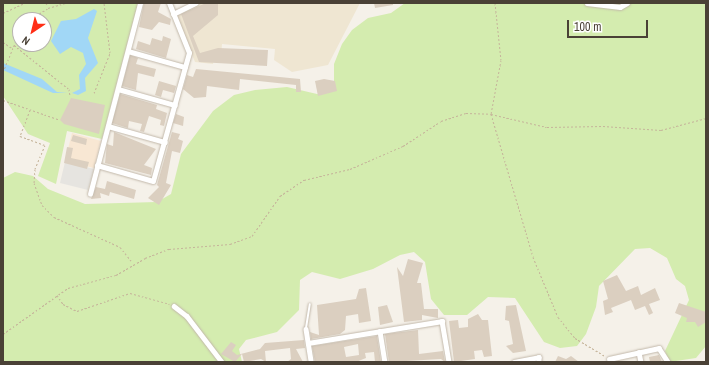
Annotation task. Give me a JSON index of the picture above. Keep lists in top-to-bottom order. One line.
{"scale_bar":"100 m","north":"bottom left"}
